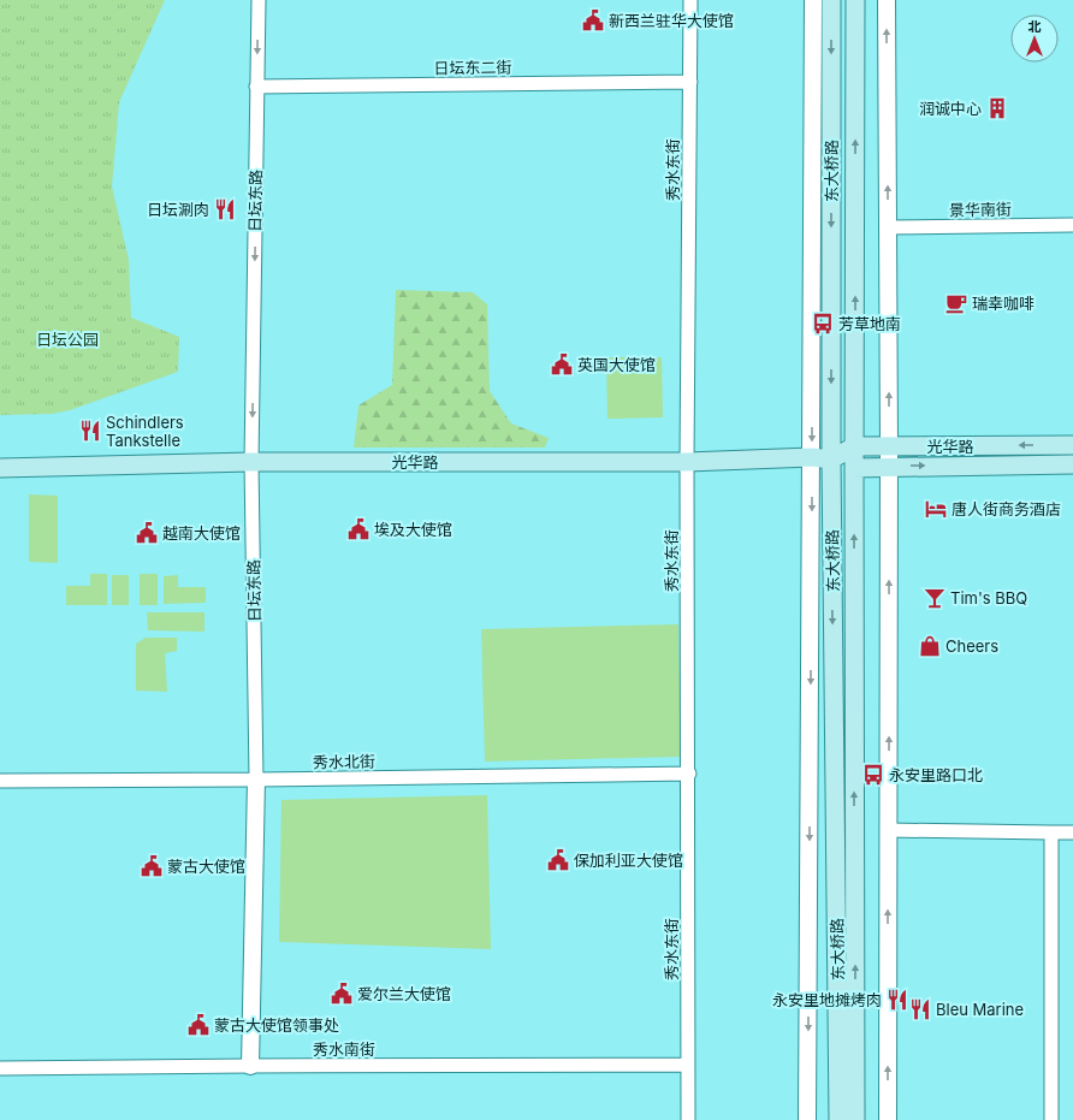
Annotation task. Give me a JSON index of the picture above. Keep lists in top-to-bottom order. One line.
{"streets":{"main road":["东大桥路","光华路"],"street":["日坛东二街","秀水东街","日坛东路","景华南街","秀水北街","秀水南街"]},"crossings":[["日坛东二街","秀水东街"],["日坛东二街","日坛东路"],["秀水东街","光华路"],["秀水东街","秀水北街"],["秀水东街","秀水南街"],["东大桥路","光华路"],["日坛东路","光华路"],["日坛东路","秀水北街"],["日坛东路","秀水南街"]],"one_way":["日坛东路"],"parks":["日坛公园"],"places":{"public building":["新西兰驻华大使馆","英国大使馆","埃及大使馆","越南大使馆","保加利亚大使馆","蒙古大使馆","爱尔兰大使馆","蒙古大使馆领事处"],"building":["润诚中心"],"restaurant":["日坛涮肉","Schindlers Tankstelle","永安里地摊烤肉","Bleu Marine"],"cafe":["瑞幸咖啡"],"bus stop":["芳草地南","永安里路口北"],"hotel":["唐人街商务酒店"],"bar":["Tim's BBQ"],"shop":["Cheers"]},"north":"top"}
